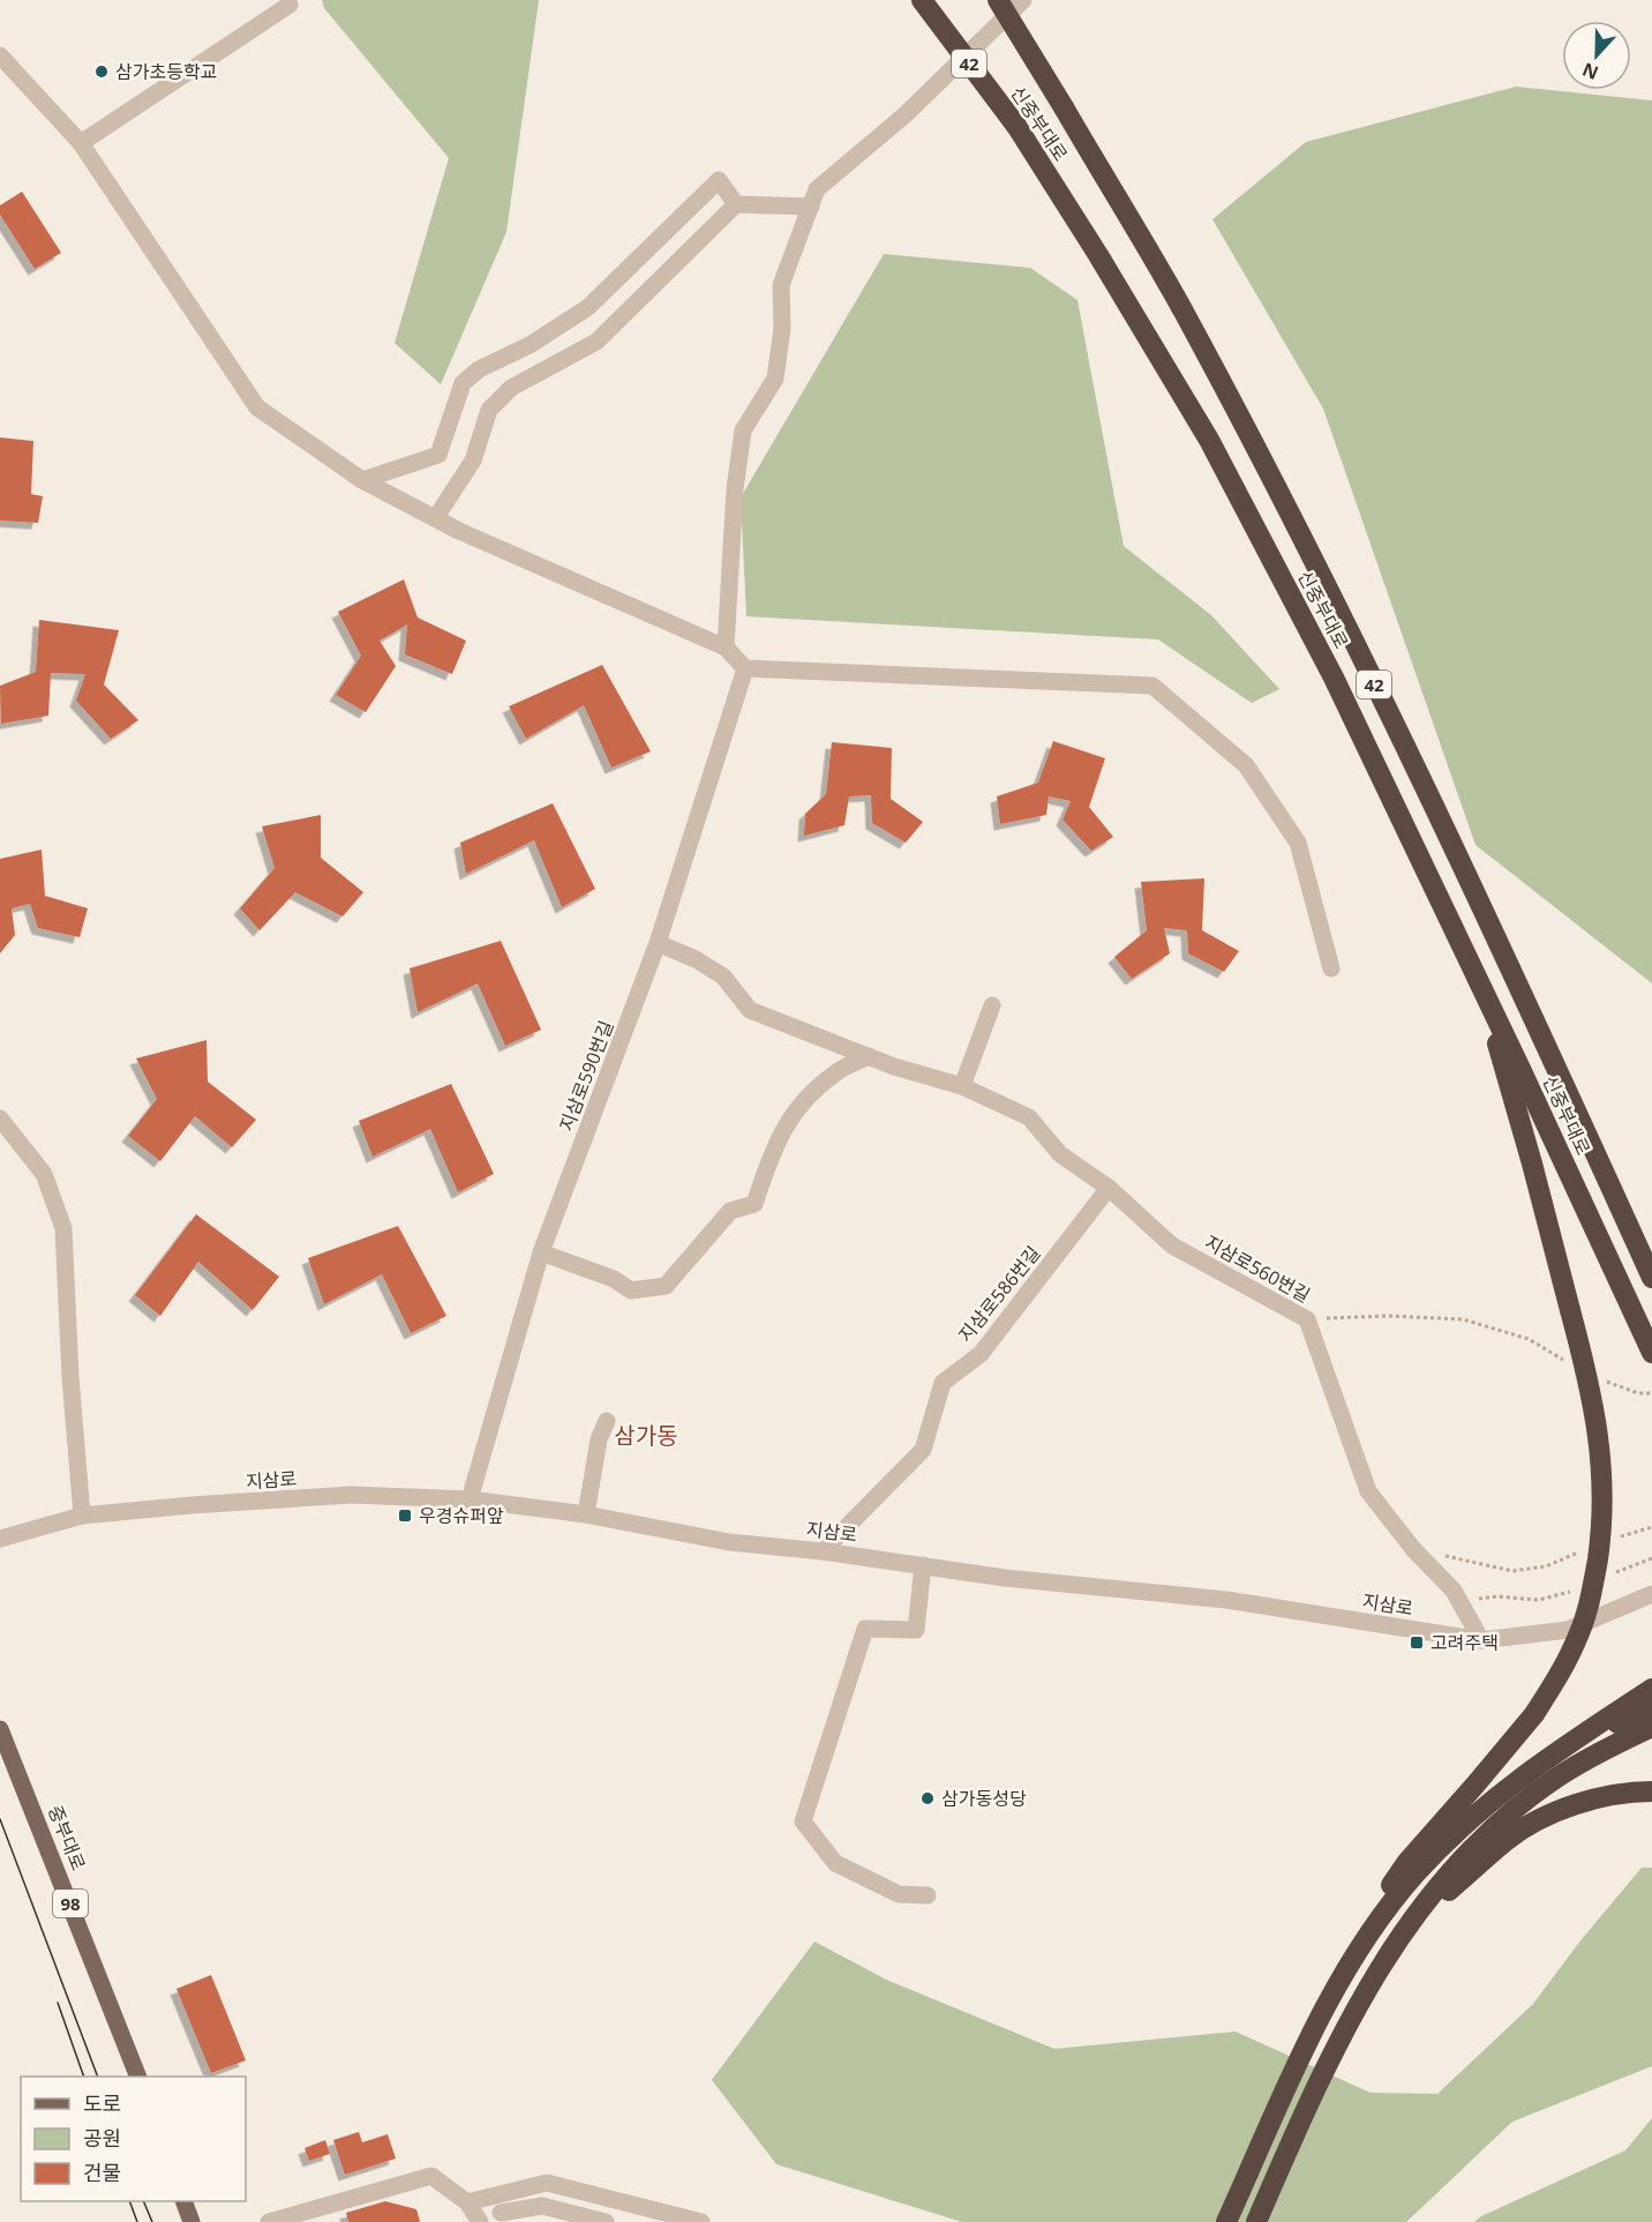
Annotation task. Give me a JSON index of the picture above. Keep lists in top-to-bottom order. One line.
{"streets":{"highway":["42","신중부대로"],"main road":["중부대로","98"],"street":["지삼로590번길","지삼로560번길","지삼로586번길","지삼로"]},"crossings":[["지삼로590번길","지삼로560번길"],["지삼로590번길","지삼로"],["지삼로560번길","지삼로586번길"],["지삼로560번길","지삼로"],["지삼로586번길","지삼로"]],"districts":["삼가동"],"places":{"other":["삼가초등학교","삼가동성당"],"transit":["우경슈퍼앞","고려주택"]},"legend":["도로","공원","건물"],"north":"bottom"}
